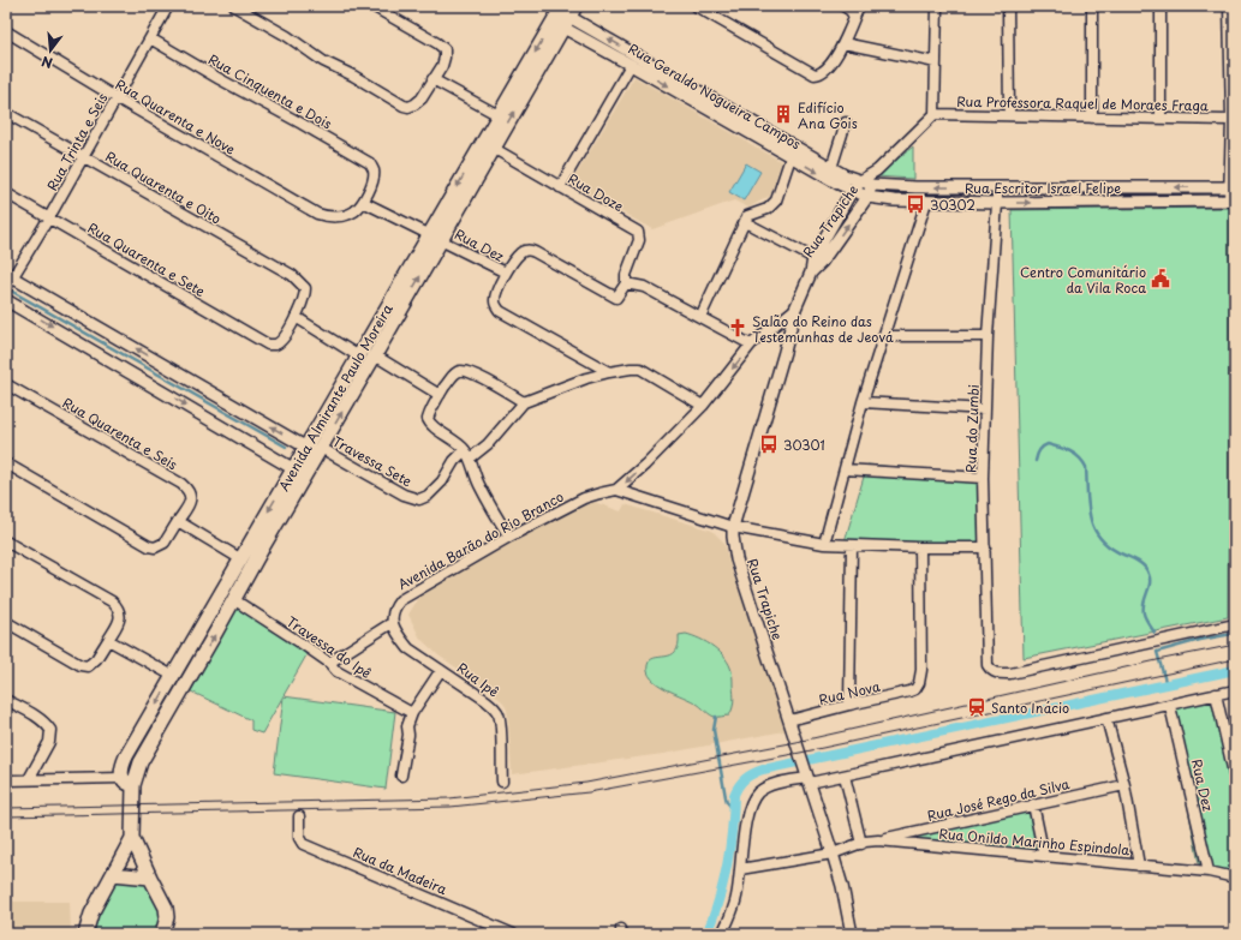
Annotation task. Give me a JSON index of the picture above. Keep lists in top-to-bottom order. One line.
{"streets":{"main road":["Avenida Almirante Paulo Moreira"],"street":["Rua Cinquenta e Dois","Rua Geraldo Nogueira Campos","Rua Professora Raquel de Moraes Fraga","Rua Quarenta e Nove","Rua Trinta e Seis","Rua Quarenta e Oito","Rua Escritor Israel Felipe","Rua Doze","Rua Trapiche","Rua Dez","Rua Quarenta e Sete","Rua do Zumbi","Rua Quarenta e Seis","Travessa Sete","Avenida Barão do Rio Branco","Travessa do Ipê","Rua Ipê","Rua Nova","Rua José Rego da Silva","Rua Onildo Marinho Espindola","Rua da Madeira"]},"crossings":[["Rua Cinquenta e Dois","Rua Quarenta e Nove"],["Rua Cinquenta e Dois","Rua Trinta e Seis"],["Rua Cinquenta e Dois","Rua Dez"],["Rua Geraldo Nogueira Campos","Rua Escritor Israel Felipe"],["Rua Geraldo Nogueira Campos","Rua Trapiche"],["Rua Geraldo Nogueira Campos","Avenida Almirante Paulo Moreira"],["Rua Quarenta e Nove","Rua Trinta e Seis"],["Rua Quarenta e Nove","Rua Dez"],["Rua Trinta e Seis","Rua Quarenta e Oito"],["Rua Trinta e Seis","Rua Quarenta e Sete"],["Rua Quarenta e Oito","Rua Quarenta e Sete"],["Rua Escritor Israel Felipe","Rua Trapiche"],["Rua Escritor Israel Felipe","Rua do Zumbi"],["Rua Doze","Avenida Almirante Paulo Moreira"],["Rua Trapiche","Avenida Barão do Rio Branco"],["Rua Trapiche","Rua Nova"],["Rua Trapiche","Rua Onildo Marinho Espindola"],["Rua Dez","Avenida Almirante Paulo Moreira"],["Rua Dez","Rua Onildo Marinho Espindola"],["Avenida Almirante Paulo Moreira","Travessa Sete"],["Avenida Almirante Paulo Moreira","Travessa do Ipê"],["Avenida Barão do Rio Branco","Rua Ipê"],["Rua José Rego da Silva","Rua Onildo Marinho Espindola"]],"one_way":["Avenida Barão do Rio Branco"],"places":{"building":["Edifício Ana Gois"],"bus stop":["30302","30301"],"public building":["Centro Comunitário da Vila Roca"],"church":["Salão do Reino das Testemunhas de Jeová"],"station":["Santo Inácio"]},"north":"bottom"}
